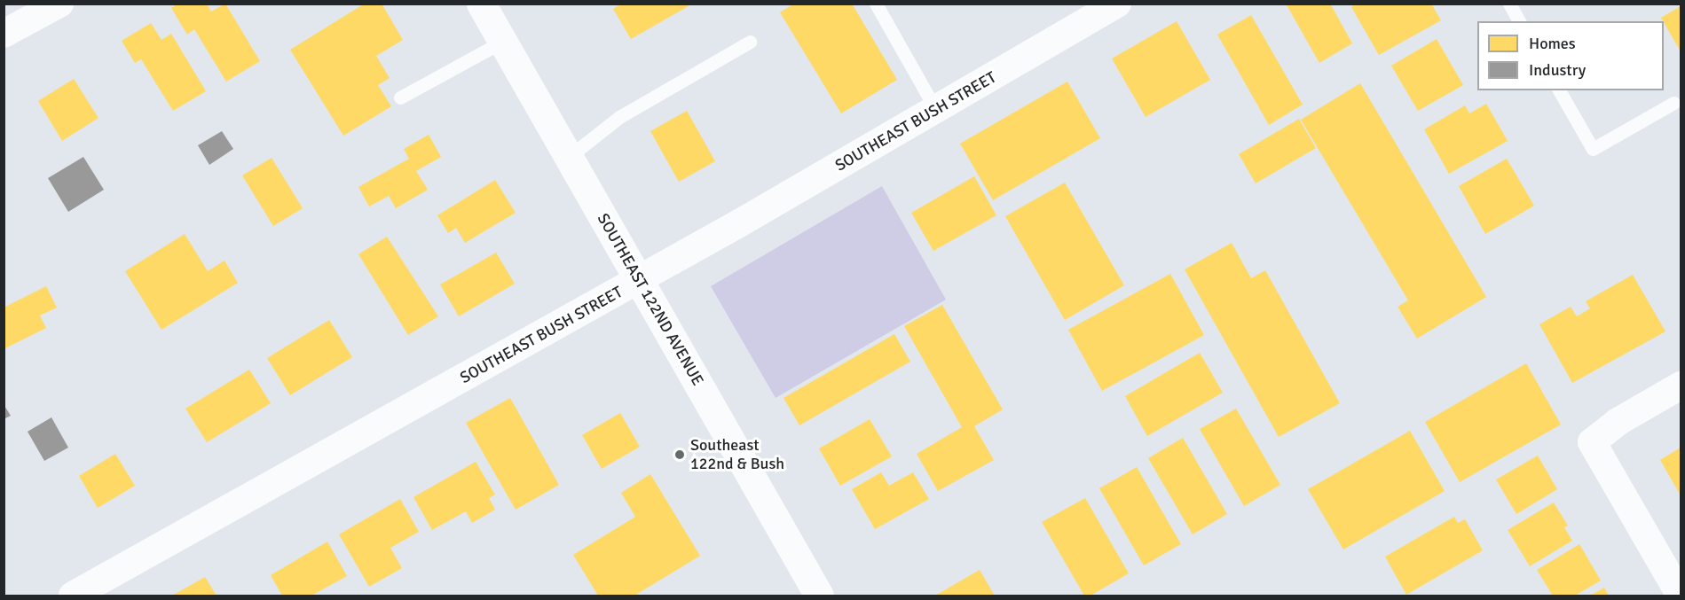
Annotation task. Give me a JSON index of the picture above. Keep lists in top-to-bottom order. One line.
{"streets":{"main road":["SOUTHEAST 122ND AVENUE"],"street":["SOUTHEAST BUSH STREET"]},"crossings":[["SOUTHEAST BUSH STREET","SOUTHEAST 122ND AVENUE"]],"places":["Southeast 122nd & Bush"],"legend":["Homes","Industry"]}
